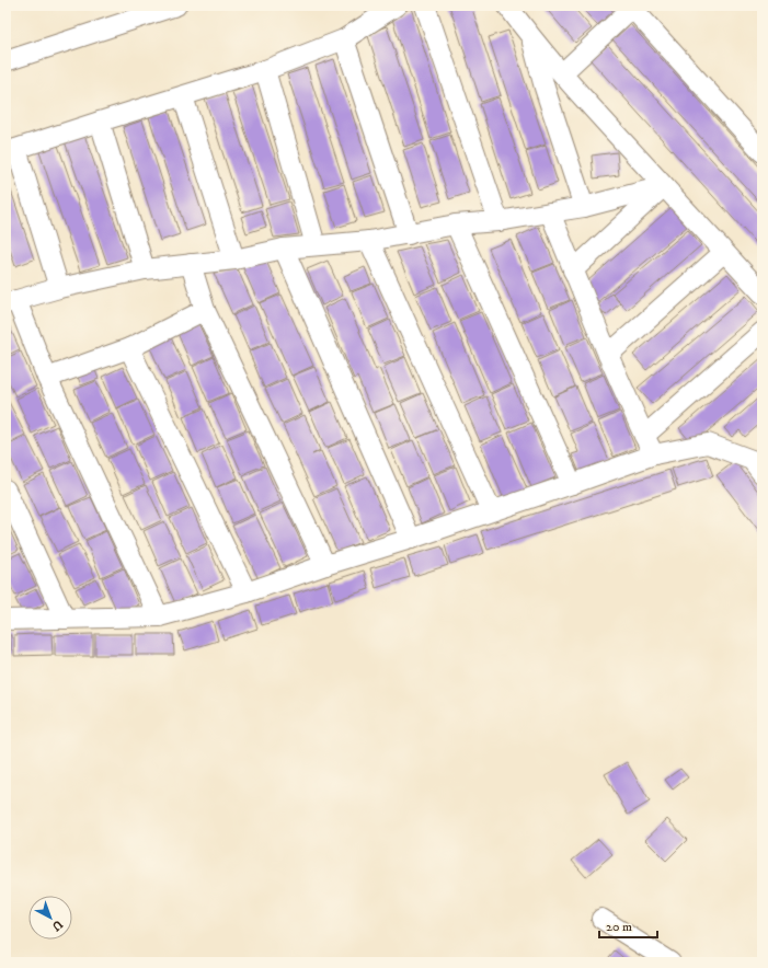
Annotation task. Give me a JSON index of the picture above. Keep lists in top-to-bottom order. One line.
{"scale_bar":"20 m","north":"bottom right"}
